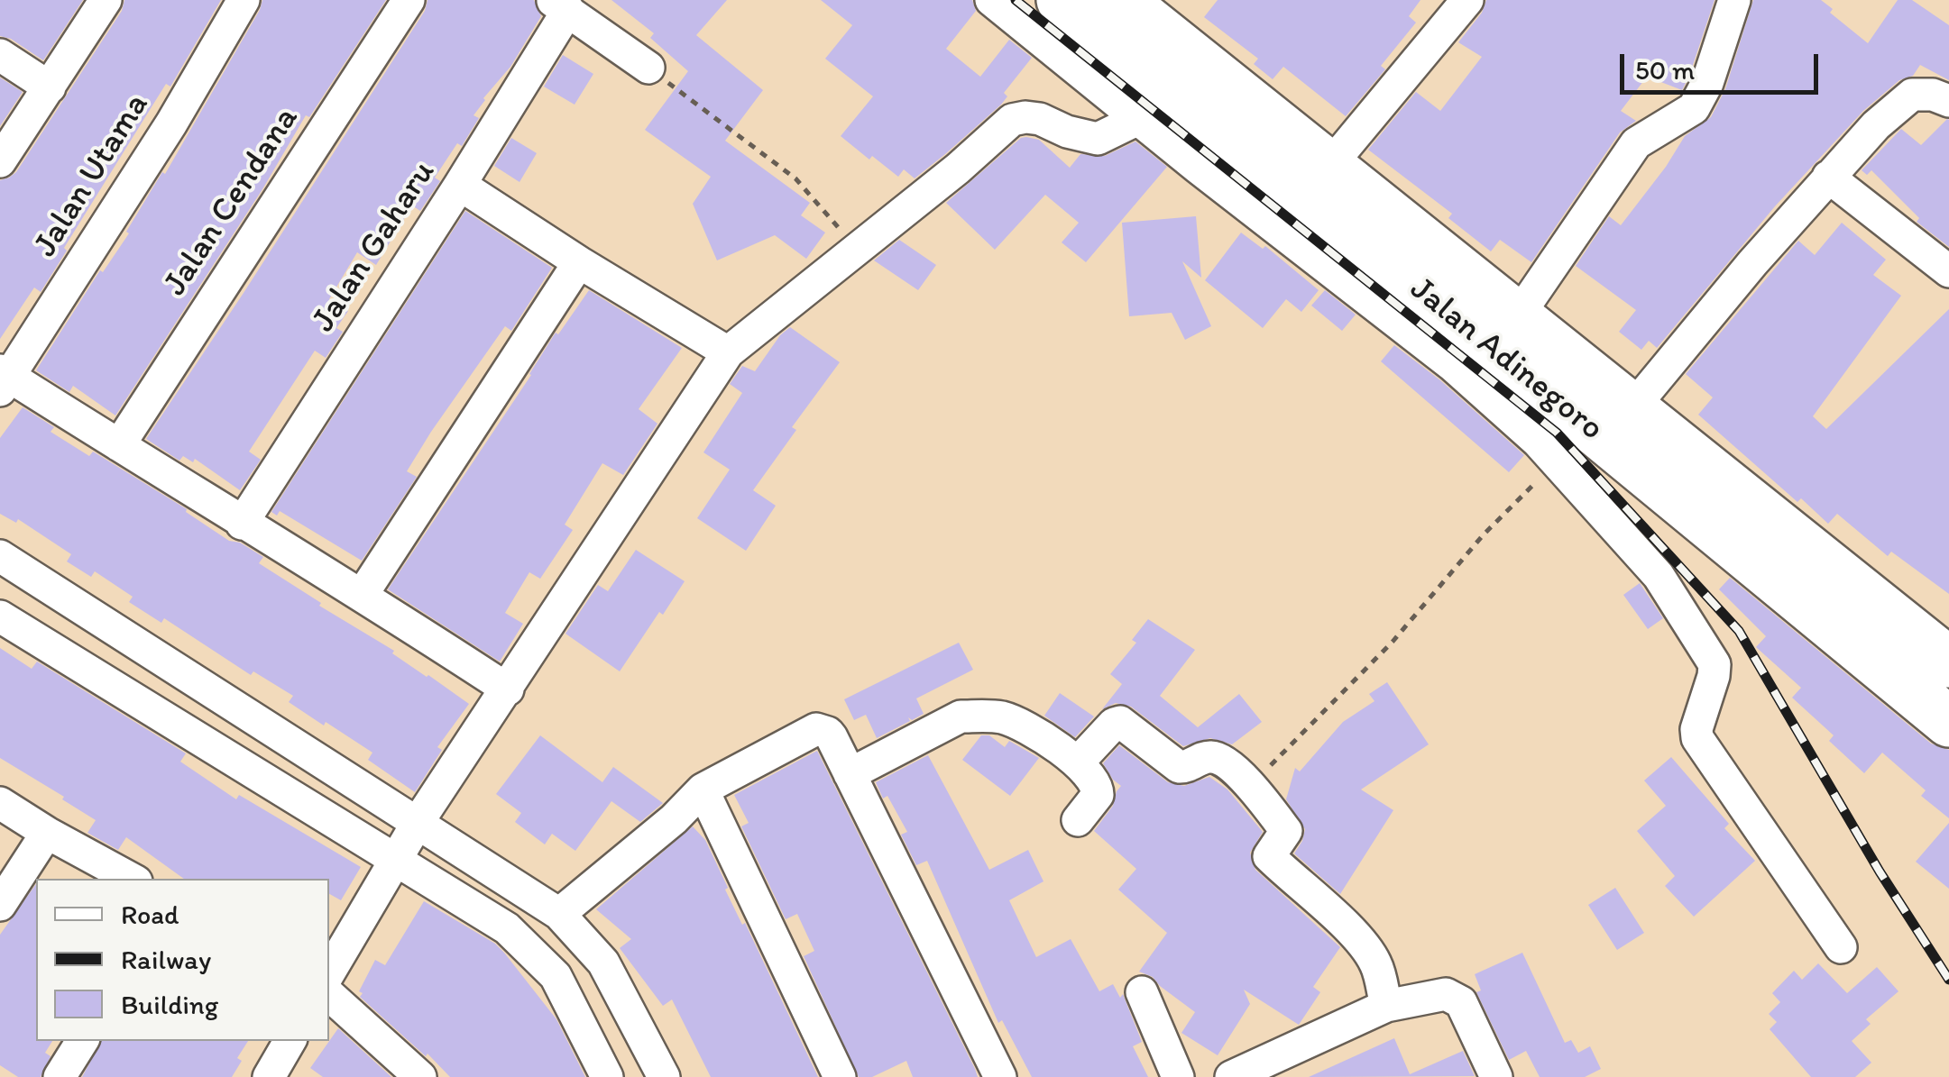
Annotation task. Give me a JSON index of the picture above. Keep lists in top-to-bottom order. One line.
{"streets":{"highway":["Jalan Adinegoro"],"street":["Jalan Utama","Jalan Cendana","Jalan Gaharu"]},"legend":["Road","Railway","Building"],"scale_bar":"50 m"}
